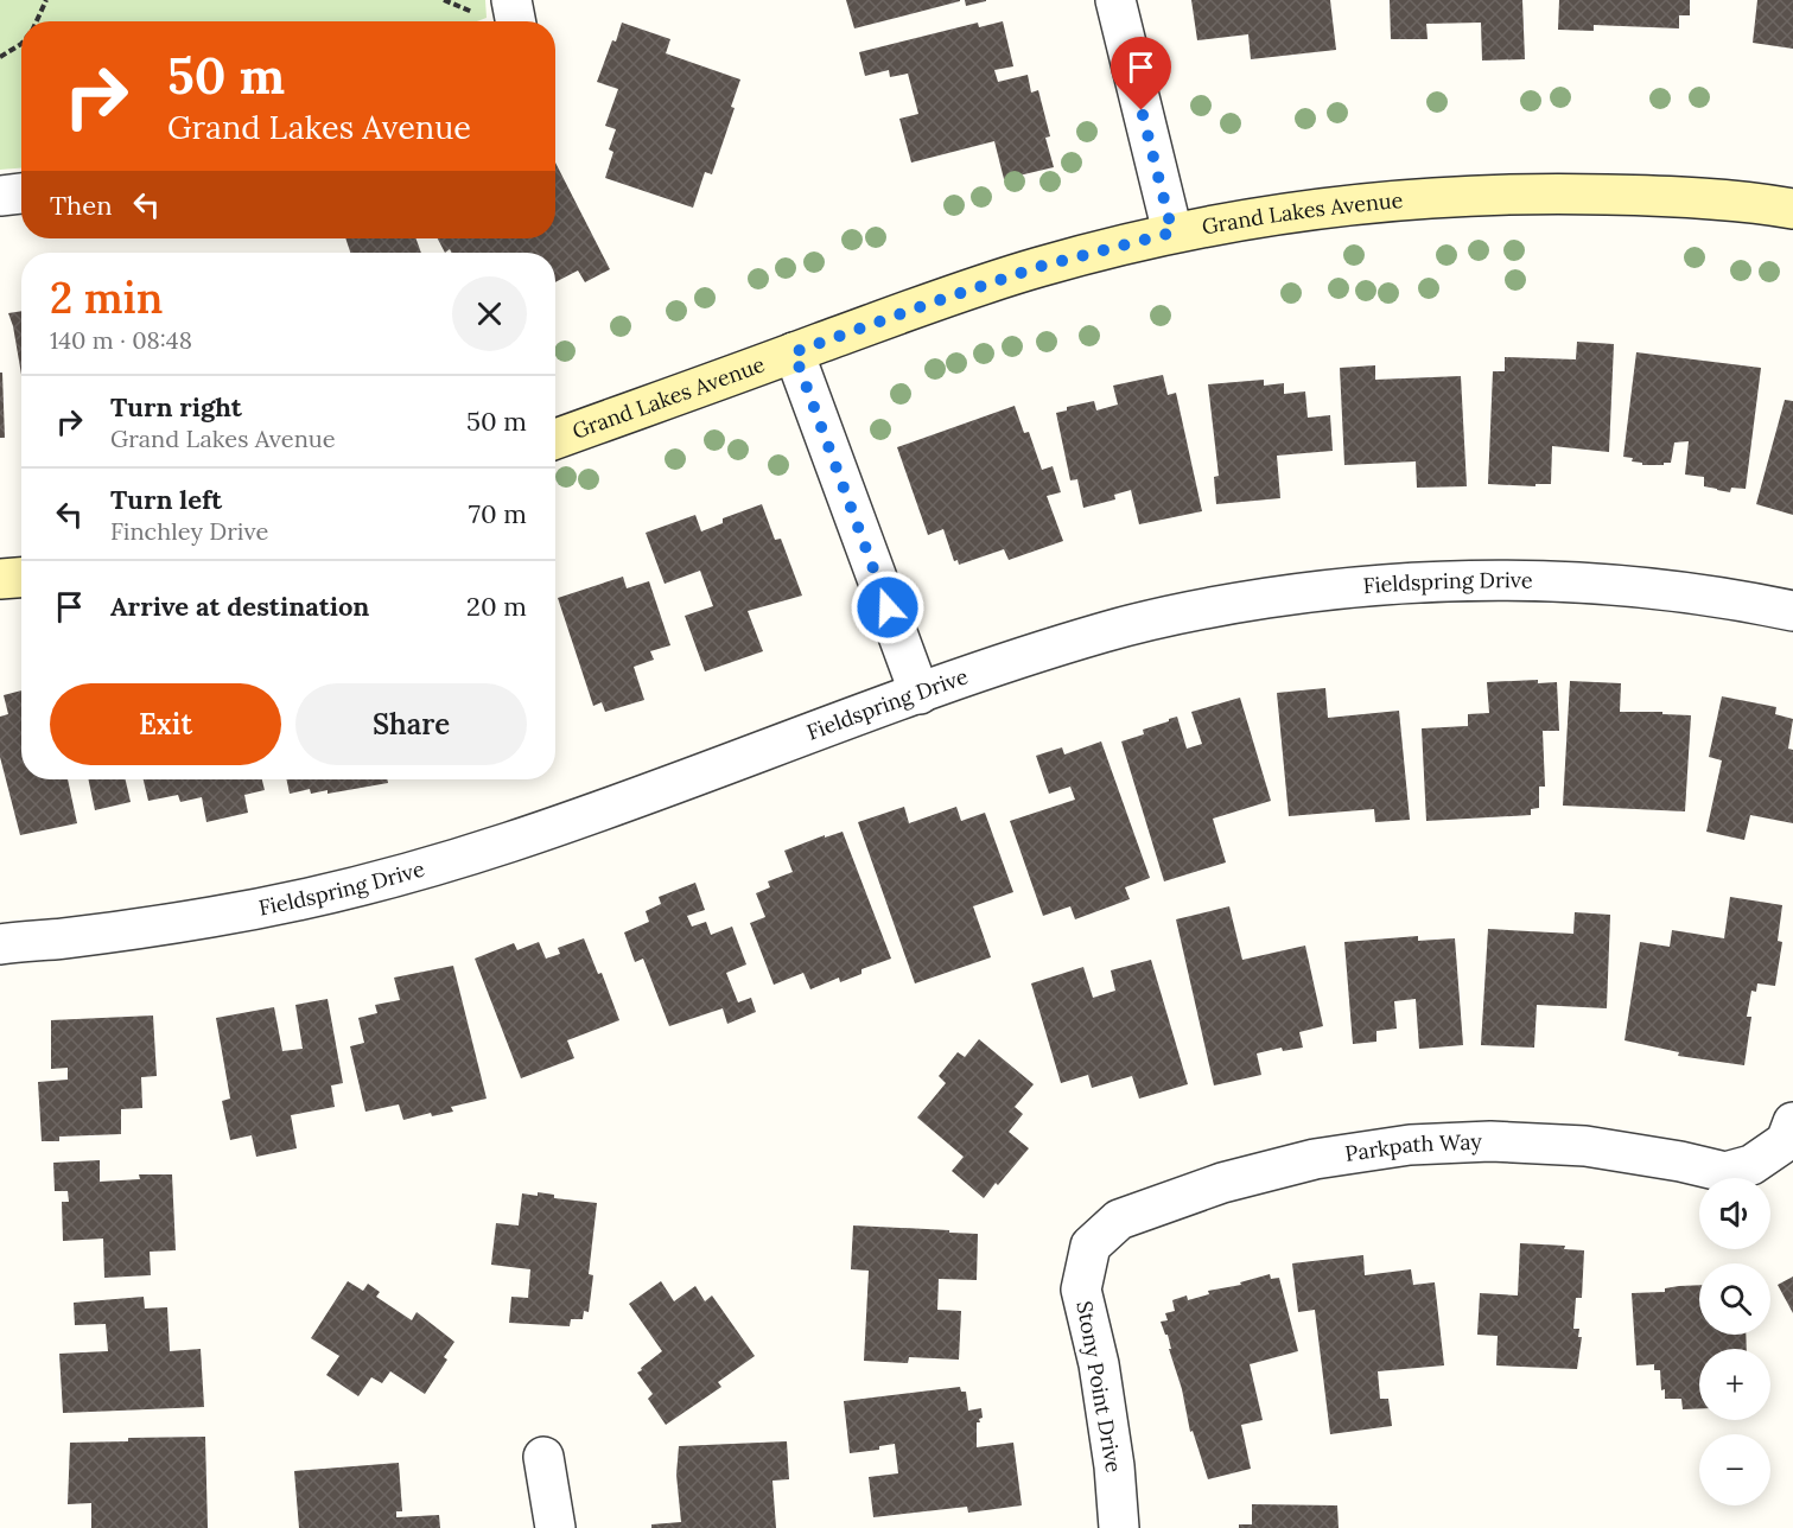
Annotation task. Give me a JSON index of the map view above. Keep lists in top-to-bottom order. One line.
{"streets":{"street":["Grand Lakes Avenue","Fieldspring Drive","Parkpath Way","Stony Point Drive"]},"crossings":[["Parkpath Way","Stony Point Drive"]],"page":{"turn":["50 m","Grand Lakes Avenue"],"then":"Then","heading":["2 min","140 m · 08:48"],"list":[{"name":"Turn right","note":"Grand Lakes Avenue","value":"50 m"},{"name":"Turn left","note":"Finchley Drive","value":"70 m"},{"name":"Arrive at destination","value":"20 m"}],"buttons":["Exit","Share"],"map_buttons":["+","−"]}}
